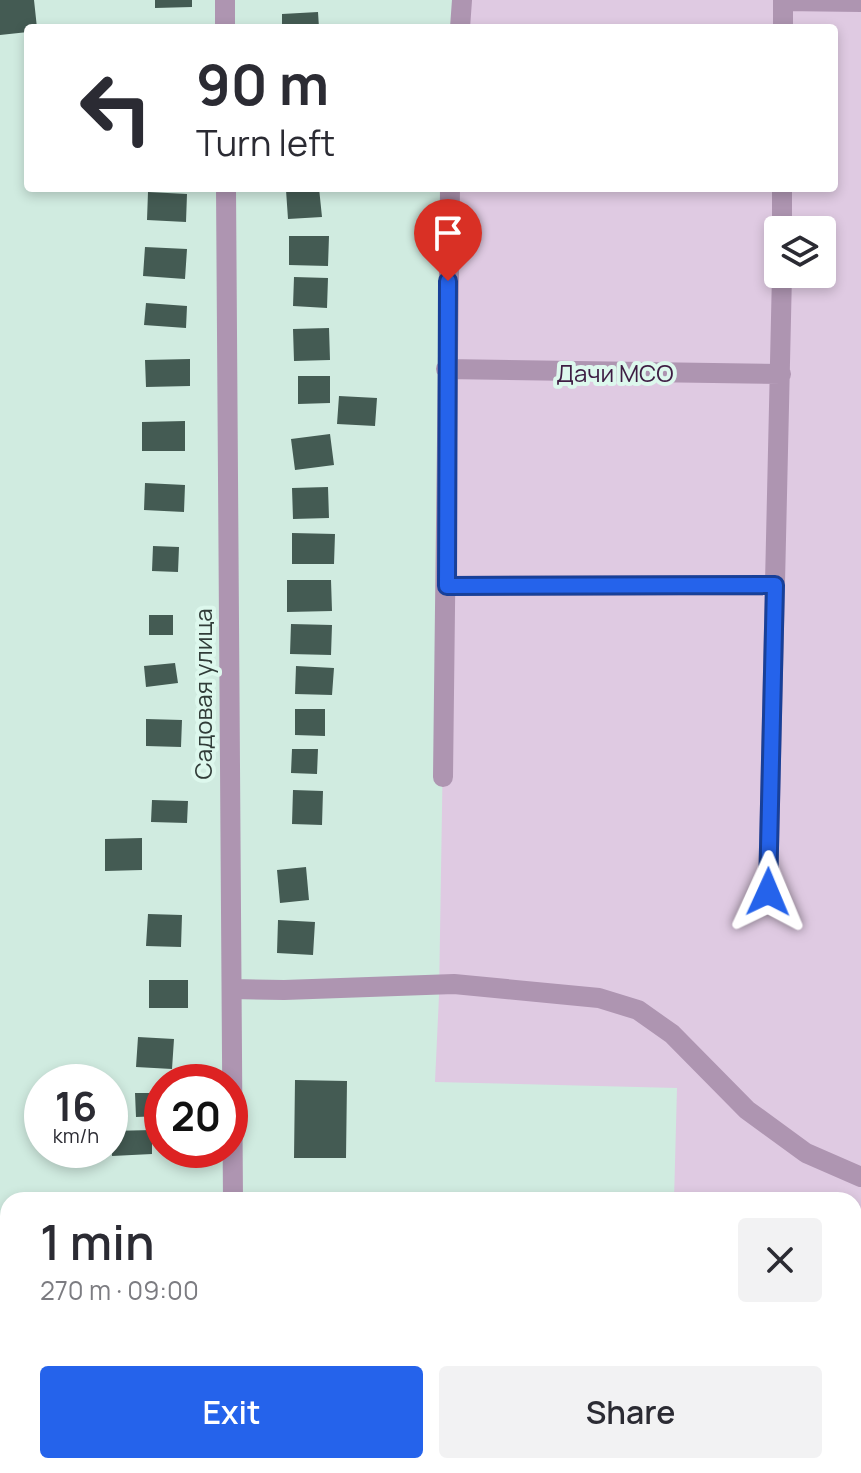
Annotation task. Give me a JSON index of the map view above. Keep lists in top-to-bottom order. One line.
{"streets":{"street":["Садовая улица"]},"parks":["Дачи МСО"],"page":{"turn":["90 m","Turn left"],"speed":"16 km/h","limit":"20","heading":["1 min","270 m · 09:00"],"buttons":["Exit","Share"]}}
